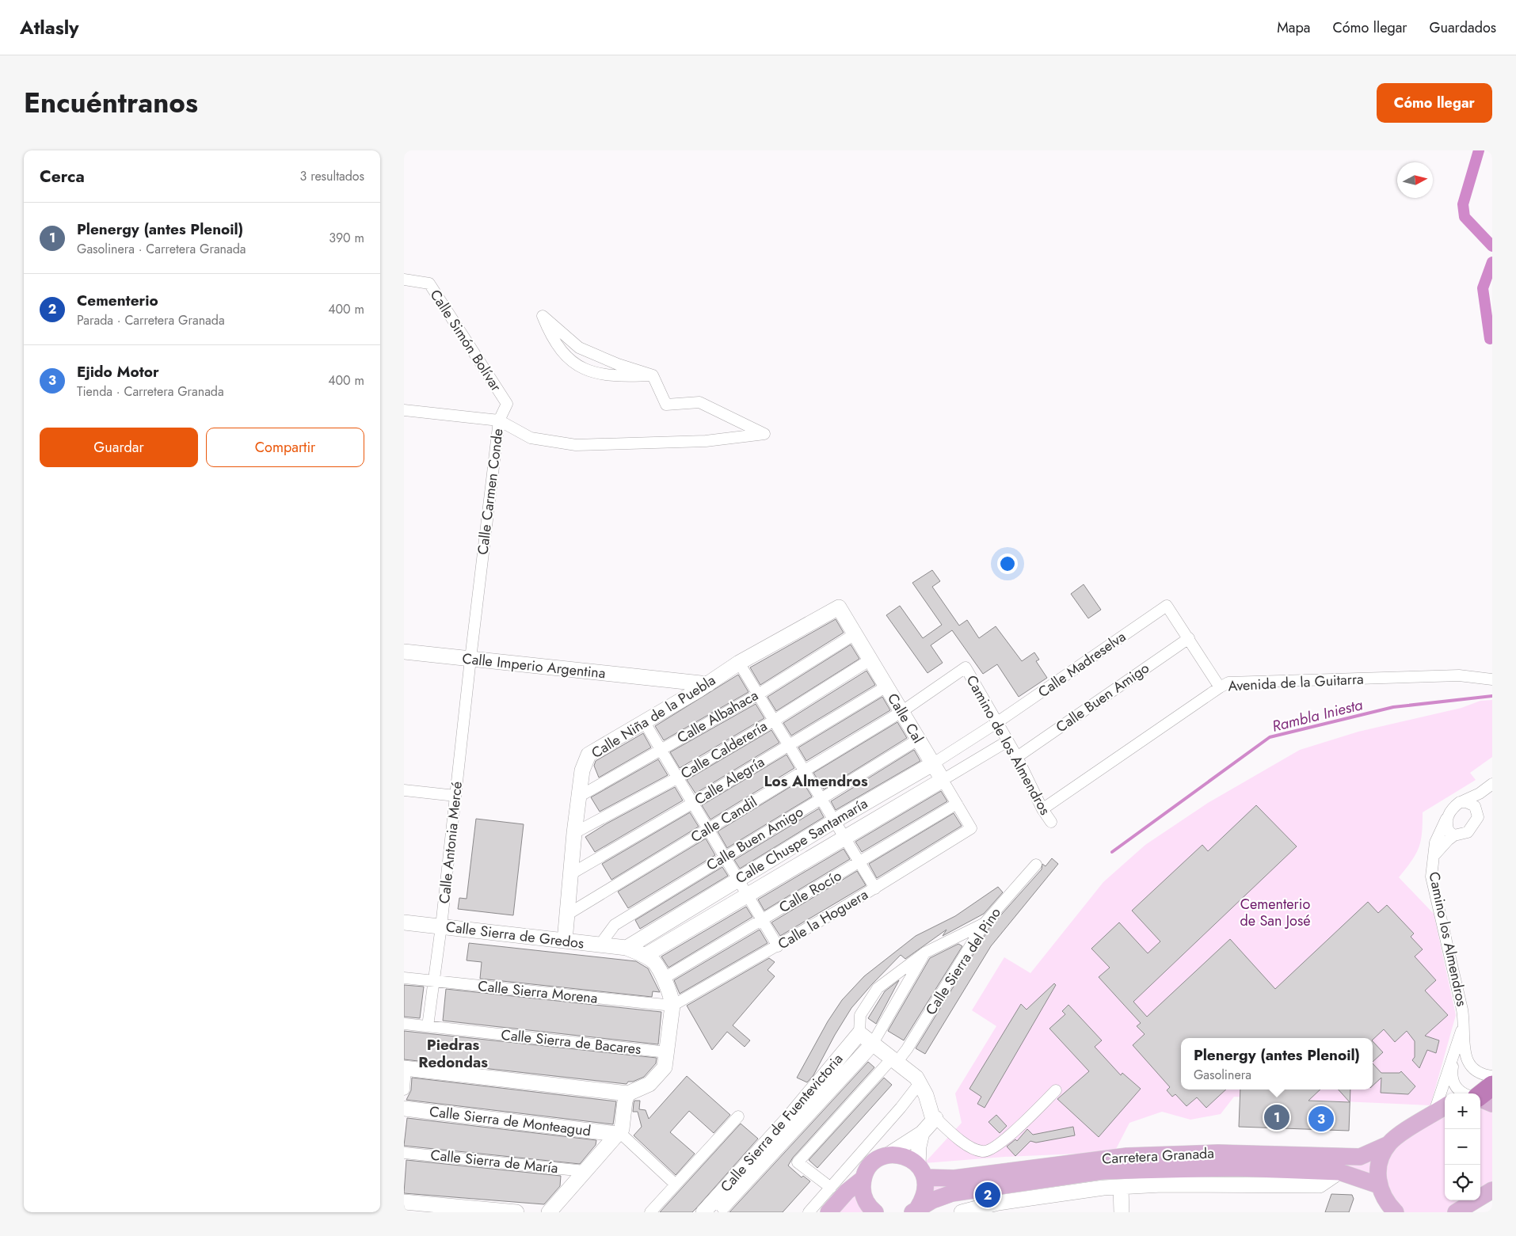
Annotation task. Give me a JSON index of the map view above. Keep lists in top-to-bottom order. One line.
{"streets":{"main road":["Carretera Granada"],"street":["Calle Simón Bolívar","Calle Carmen Conde","Calle Madreselva","Calle Imperio Argentina","Avenida de la Guitarra","Calle Buen Amigo","Calle Niña de la Puebla","Calle Albahaca","Calle Cal","Camino de los Almendros","Calle Calderería","Calle Alegría","Calle Candil","Calle Chuspe Santamaría","Calle Antonia Mercé","Calle Rocío","Calle la Hoguera","Calle Sierra de Gredos","Camino los Almendros","Calle Sierra del Pino","Calle Sierra Morena","Calle Sierra de Bacares","Calle Sierra de Monteagud","Calle Sierra de Fuentevictoria","Calle Sierra de María"]},"crossings":[["Calle Simón Bolívar","Calle Carmen Conde"],["Calle Carmen Conde","Calle Imperio Argentina"],["Calle Carmen Conde","Calle Antonia Mercé"],["Calle Madreselva","Calle Buen Amigo"],["Calle Madreselva","Camino de los Almendros"],["Calle Madreselva","Calle Chuspe Santamaría"],["Calle Imperio Argentina","Calle Niña de la Puebla"],["Calle Imperio Argentina","Calle Antonia Mercé"],["Avenida de la Guitarra","Camino de los Almendros"],["Calle Buen Amigo","Calle Cal"],["Calle Buen Amigo","Camino de los Almendros"],["Calle Buen Amigo","Calle Sierra de Gredos"],["Calle Niña de la Puebla","Calle Albahaca"],["Calle Niña de la Puebla","Calle Cal"],["Calle Niña de la Puebla","Calle Calderería"],["Calle Niña de la Puebla","Calle Alegría"],["Calle Niña de la Puebla","Calle Candil"],["Calle Niña de la Puebla","Calle Sierra de Gredos"],["Calle Albahaca","Calle Cal"],["Calle Cal","Calle Calderería"],["Calle Cal","Calle Alegría"],["Calle Cal","Calle Candil"],["Calle Cal","Calle Chuspe Santamaría"],["Calle Cal","Calle Rocío"],["Calle Cal","Calle la Hoguera"],["Camino de los Almendros","Calle Candil"],["Camino de los Almendros","Calle Chuspe Santamaría"],["Calle Chuspe Santamaría","Calle Sierra de Gredos"],["Calle Antonia Mercé","Calle Sierra de Gredos"],["Calle Antonia Mercé","Calle Sierra Morena"],["Calle Antonia Mercé","Calle Sierra de Bacares"],["Calle la Hoguera","Calle Sierra Morena"],["Camino los Almendros","Carretera Granada"]],"districts":["Los Almendros","Piedras Redondas"],"water":["Rambla Iniesta"],"parks":["Cementerio de San José"],"north":"right","page":{"header":"Atlasly","nav":["Mapa","Cómo llegar","Guardados"],"title":"Encuéntranos","buttons":["Cómo llegar",["Guardar","Compartir"]],"heading":["Cerca","3 resultados"],"list":[{"mark":"1","name":"Plenergy (antes Plenoil)","note":"Gasolinera · Carretera Granada","value":"390 m"},{"mark":"2","name":"Cementerio","note":"Parada · Carretera Granada","value":"400 m"},{"mark":"3","name":"Ejido Motor","note":"Tienda · Carretera Granada","value":"400 m"}],"popup":["Plenergy (antes Plenoil)","Gasolinera"],"map_buttons":["+","−"],"pins":["1","3","2"]}}
